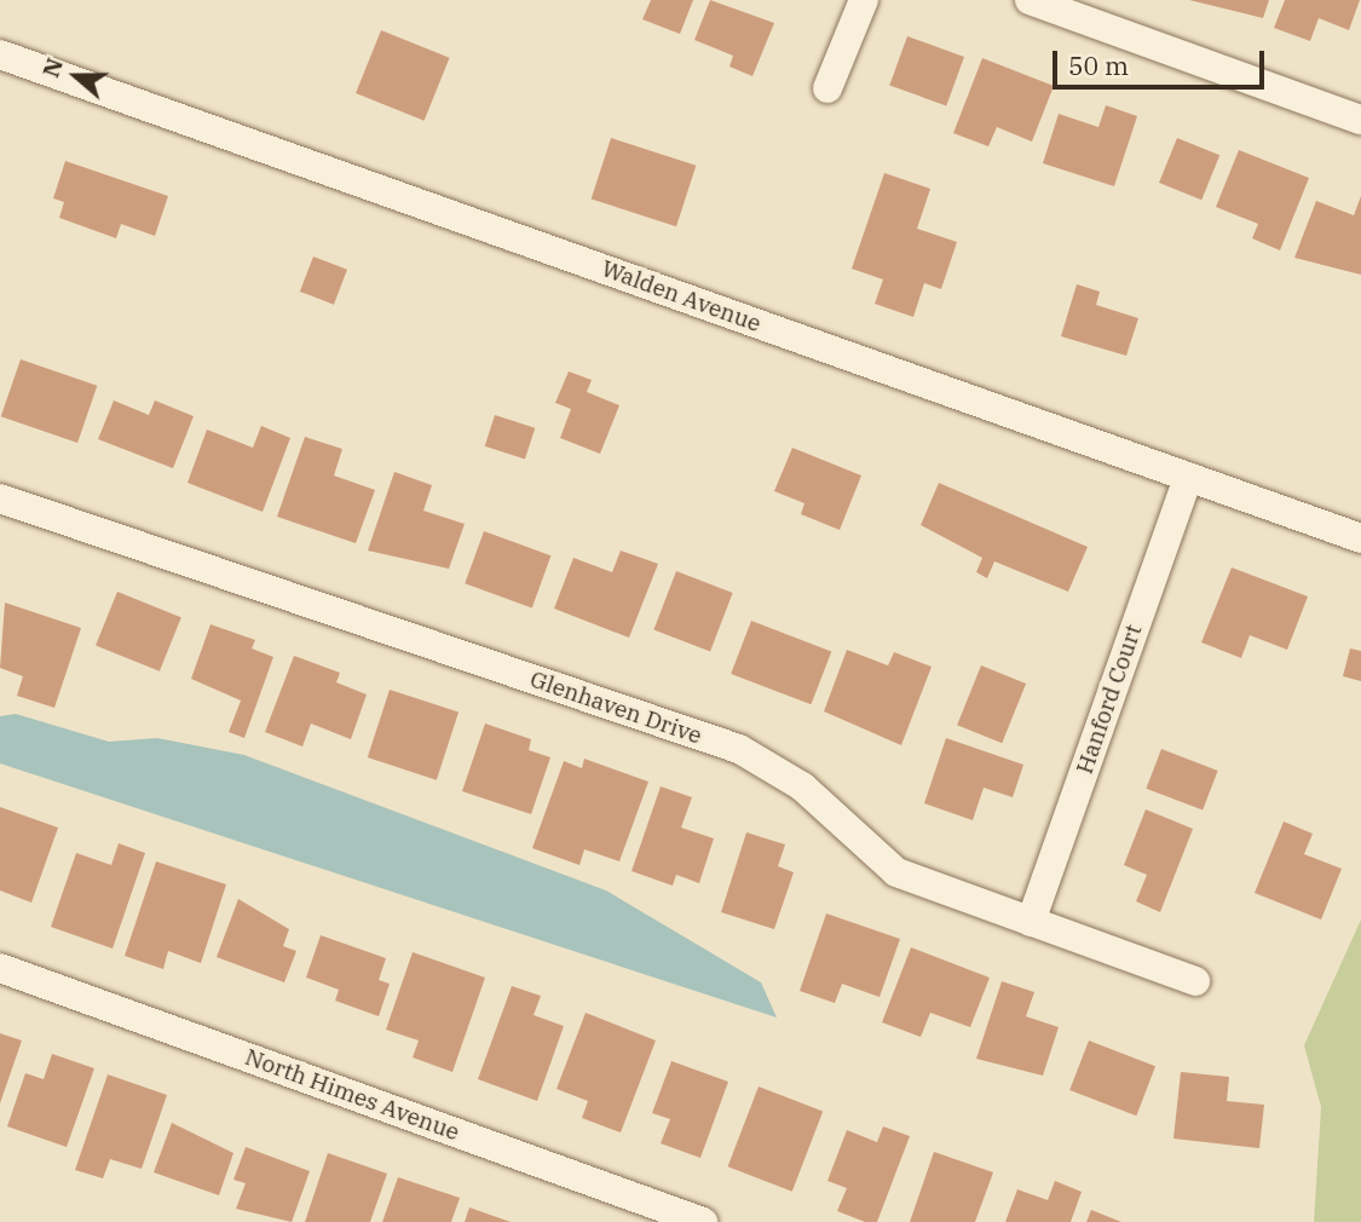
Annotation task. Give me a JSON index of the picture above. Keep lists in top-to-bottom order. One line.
{"streets":{"street":["Walden Avenue","Hanford Court","Glenhaven Drive","North Himes Avenue"]},"crossings":[["Walden Avenue","Hanford Court"],["Hanford Court","Glenhaven Drive"]],"scale_bar":"50 m","north":"left"}
